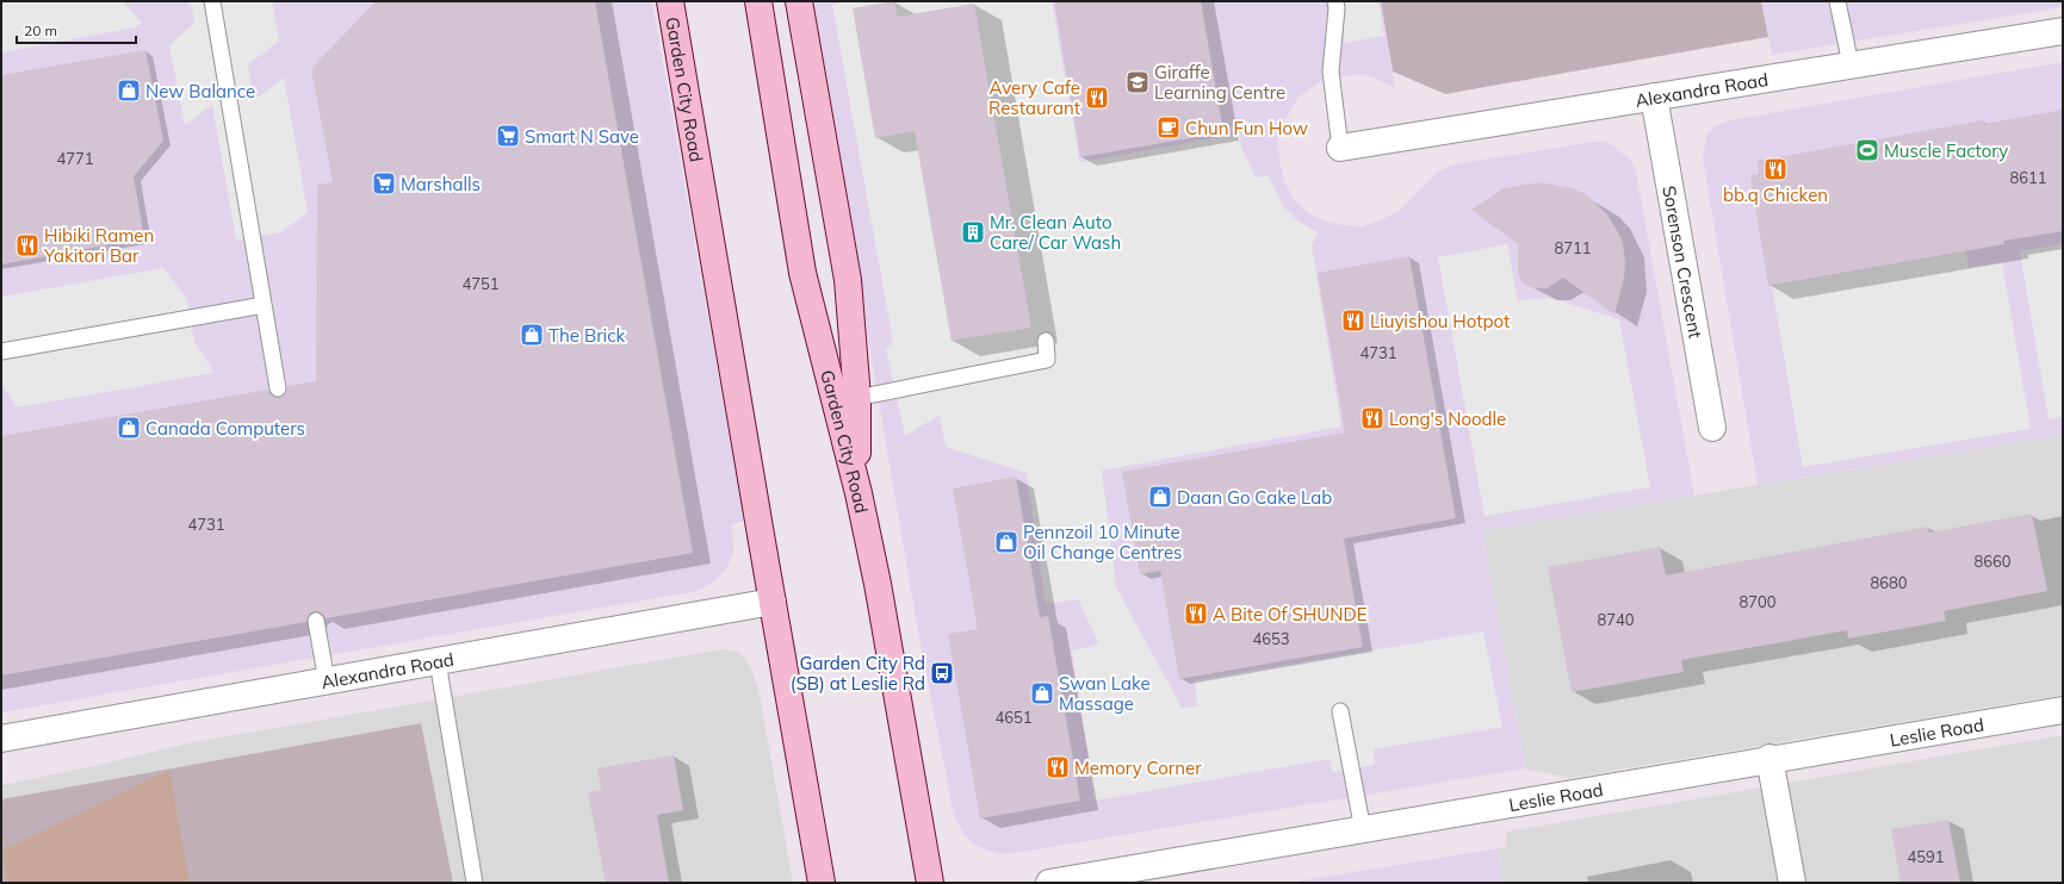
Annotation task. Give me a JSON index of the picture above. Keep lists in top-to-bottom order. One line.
{"streets":{"main road":["Garden City Road"],"street":["Alexandra Road","Sorenson Crescent","Leslie Road"]},"crossings":[["Garden City Road","Alexandra Road"],["Alexandra Road","Sorenson Crescent"]],"places":{"school or university":["Giraffe Learning Centre"],"shop":["New Balance","The Brick","Canada Computers","Daan Go Cake Lab","Pennzoil 10 Minute Oil Change Centres","Swan Lake Massage"],"restaurant":["Avery Cafe Restaurant","bb.q Chicken","Hibiki Ramen Yakitori Bar","Liuyishou Hotpot","Long's Noodle","A Bite Of SHUNDE","Memory Corner"],"cafe":["Chun Fun How"],"supermarket":["Smart N Save","Marshalls"],"sports":["Muscle Factory"],"building":["Mr. Clean Auto Care/ Car Wash"],"bus stop":["Garden City Rd (SB) at Leslie Rd"]},"house_numbers":["4771","8611","8711","4751","4731","4731","8660","8680","8700","8740","4653","4651","4591"],"scale_bar":"20 m"}
